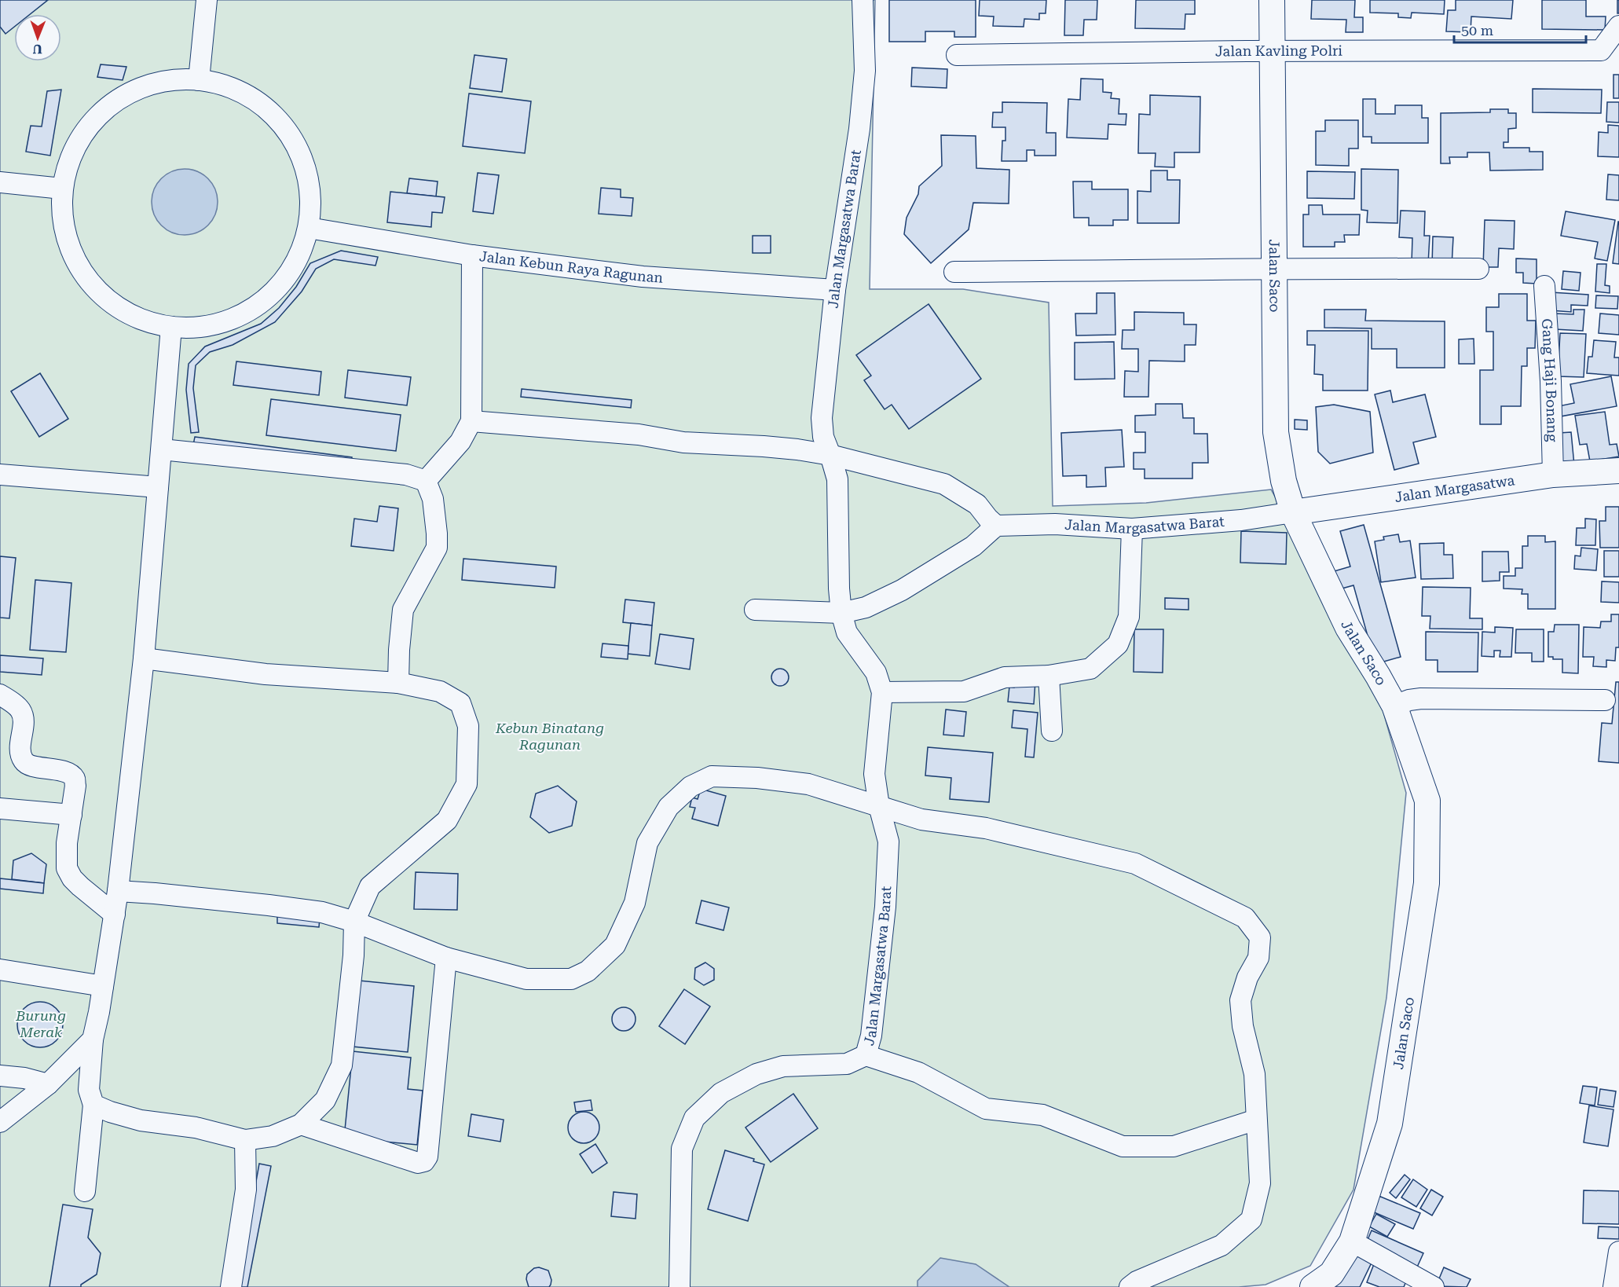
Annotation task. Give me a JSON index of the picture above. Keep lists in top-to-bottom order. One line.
{"streets":{"main road":["Jalan Saco","Jalan Margasatwa"],"street":["Jalan Kavling Polri","Jalan Margasatwa Barat","Jalan Kebun Raya Ragunan","Gang Haji Bonang"]},"crossings":[["Jalan Kavling Polri","Jalan Saco"],["Jalan Margasatwa Barat","Jalan Kebun Raya Ragunan"],["Jalan Margasatwa Barat","Jalan Saco"],["Jalan Margasatwa Barat","Jalan Margasatwa"],["Jalan Saco","Jalan Margasatwa"],["Gang Haji Bonang","Jalan Margasatwa"]],"parks":["Kebun Binatang Ragunan","Burung Merak"],"scale_bar":"50 m","north":"bottom"}
